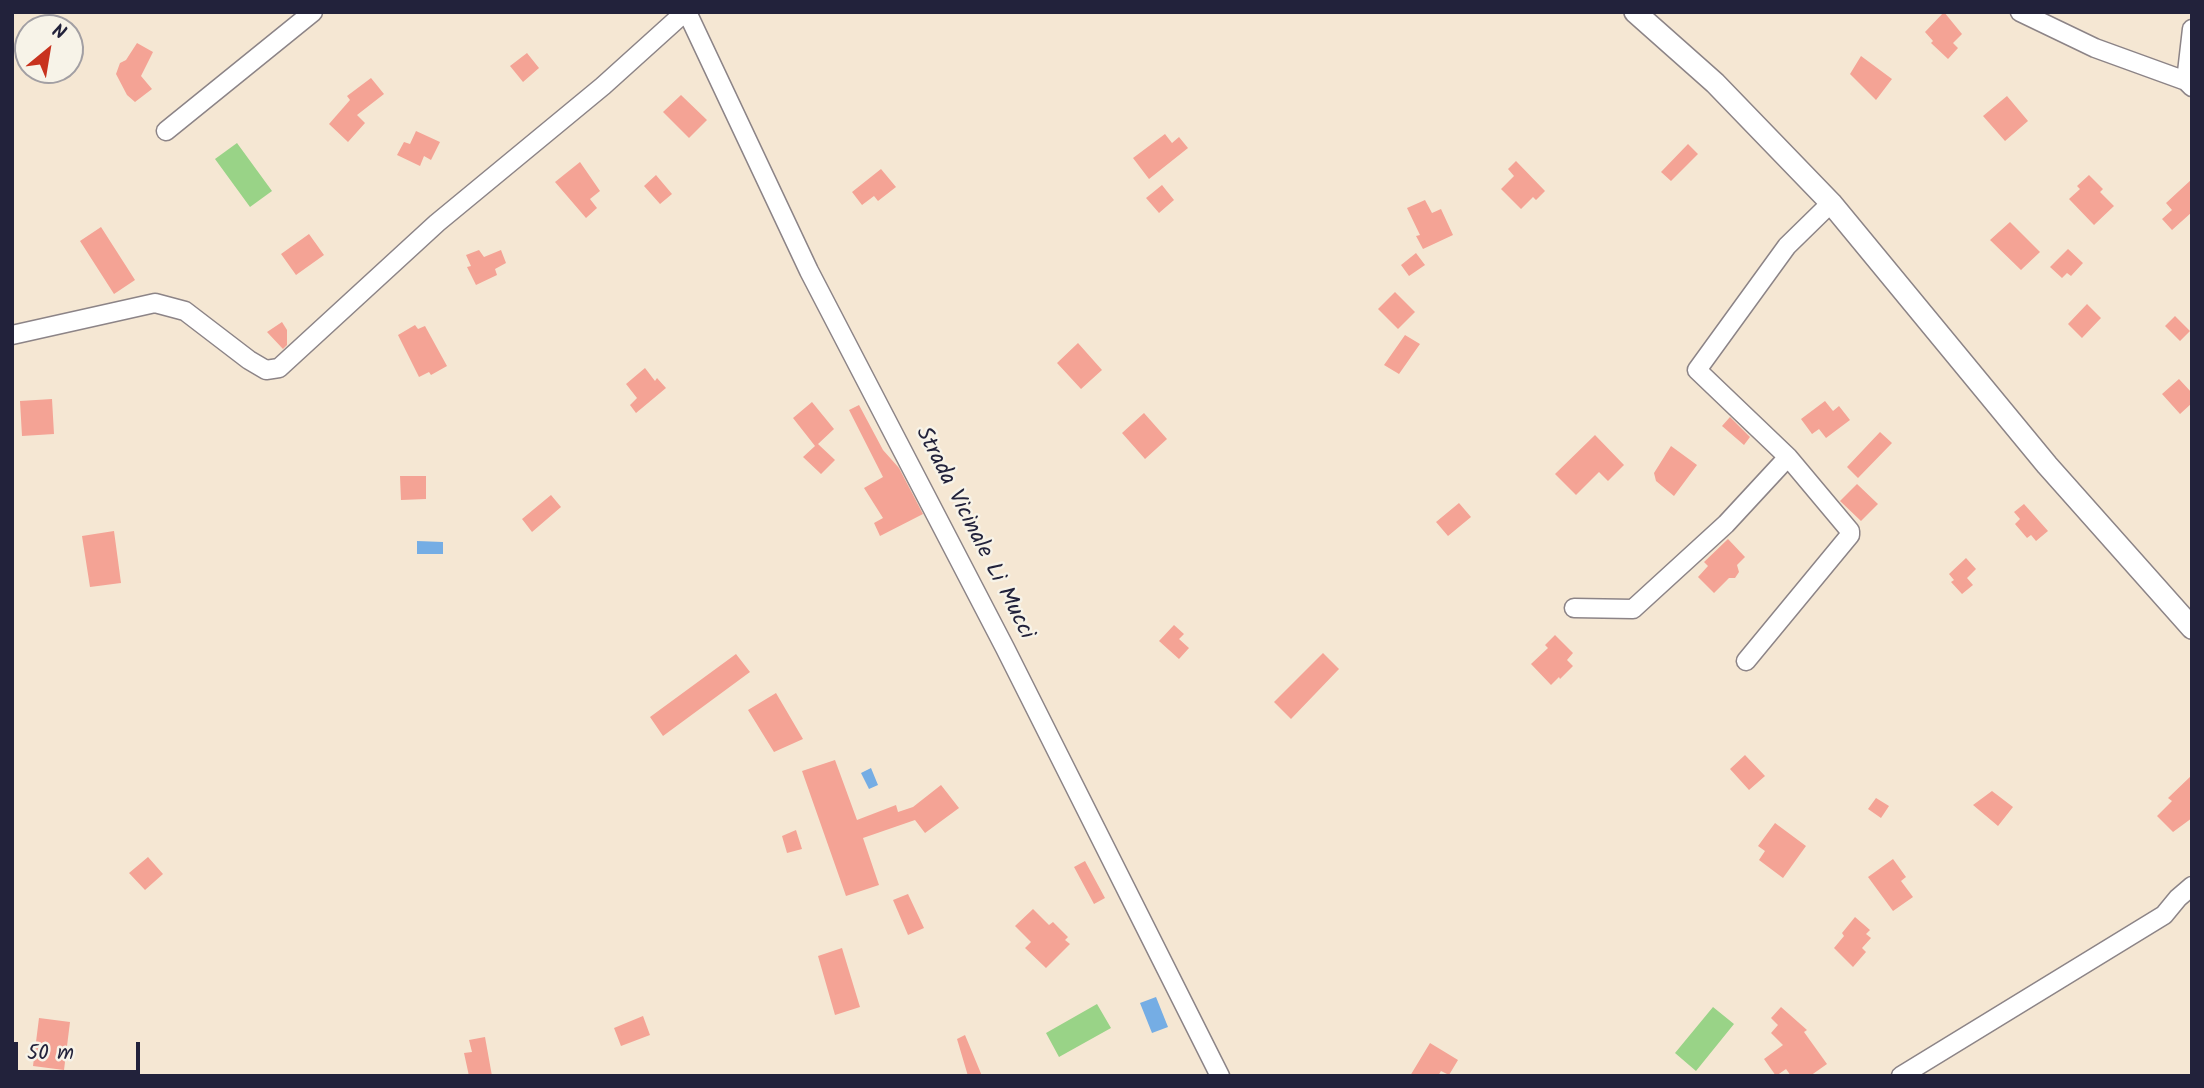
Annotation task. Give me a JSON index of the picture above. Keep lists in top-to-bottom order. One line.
{"streets":{"street":["Strada Vicinale Li Mucci"]},"scale_bar":"50 m","north":"top right"}
